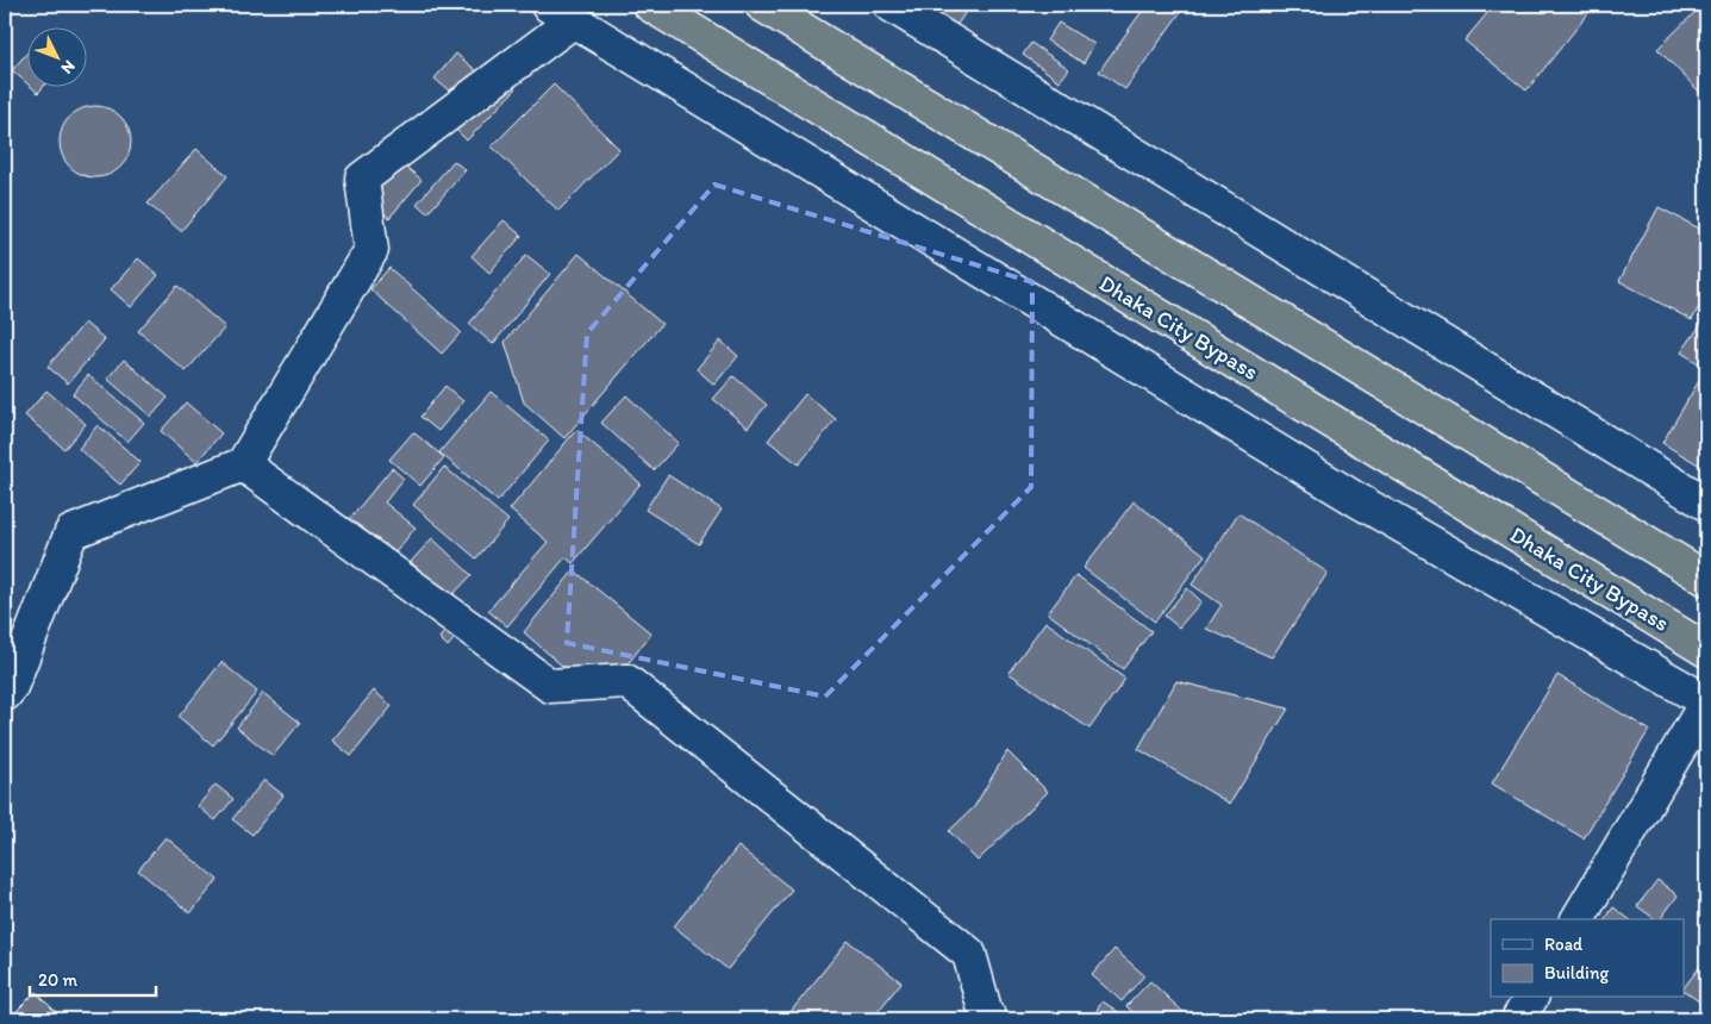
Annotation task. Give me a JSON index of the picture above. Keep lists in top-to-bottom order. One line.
{"streets":{"highway":["Dhaka City Bypass"]},"legend":["Road","Building"],"scale_bar":"20 m","north":"bottom right"}
